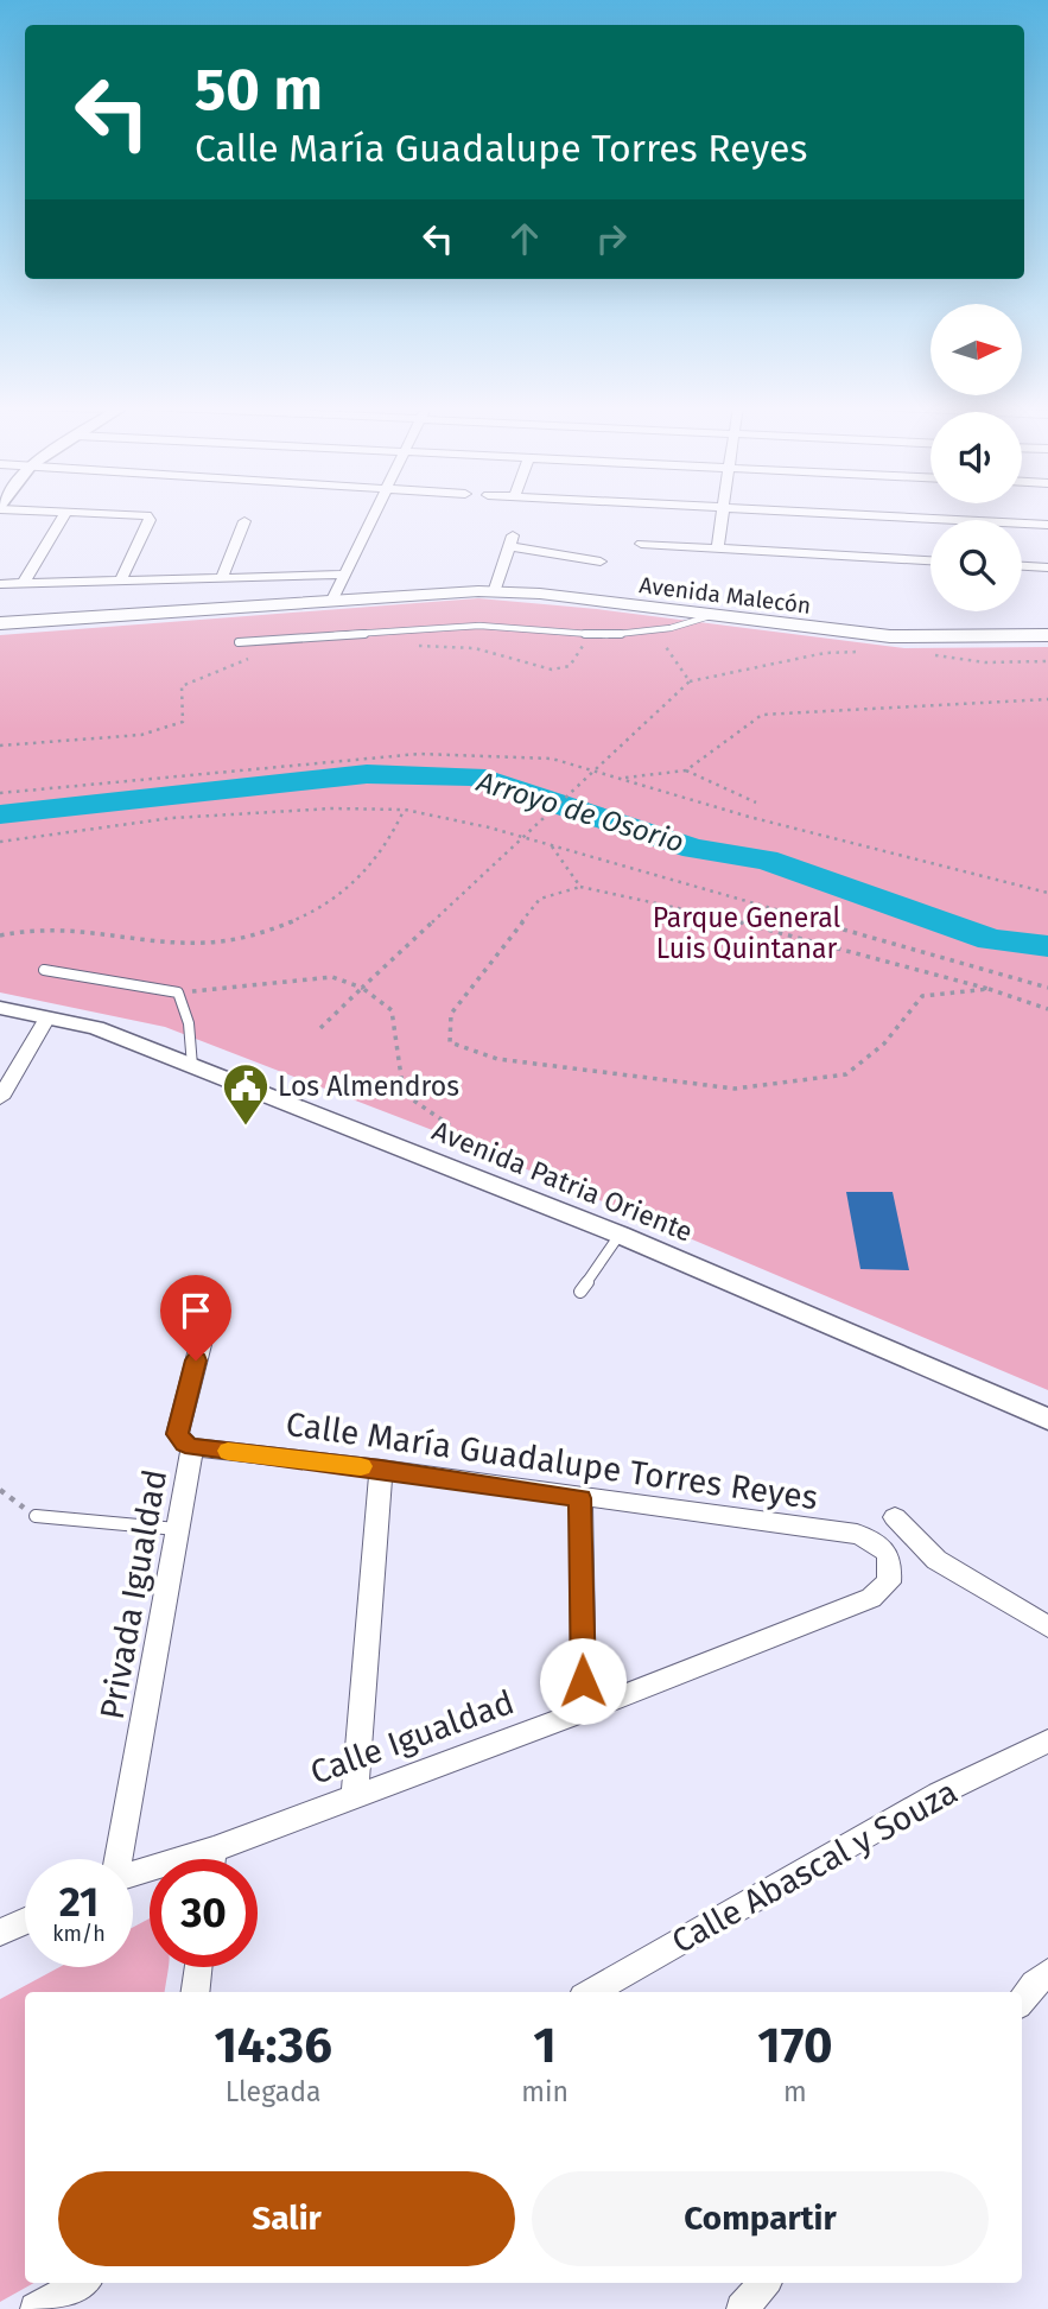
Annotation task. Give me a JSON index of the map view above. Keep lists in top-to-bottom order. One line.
{"streets":{"main road":["Avenida Malecón"],"street":["Avenida Patria Oriente","Calle María Guadalupe Torres Reyes","Privada Igualdad","Calle Igualdad","Calle Abascal y Souza"]},"crossings":[["Calle María Guadalupe Torres Reyes","Privada Igualdad"],["Calle María Guadalupe Torres Reyes","Calle Igualdad"]],"water":["Arroyo de Osorio"],"parks":["Parque General Luis Quintanar"],"places":{"public building":["Los Almendros"]},"north":"right","page":{"turn":["50 m","Calle María Guadalupe Torres Reyes"],"speed":"21 km/h","limit":"30","eta":["14:36","Llegada","1","min","170","m"],"buttons":["Salir","Compartir"]}}
